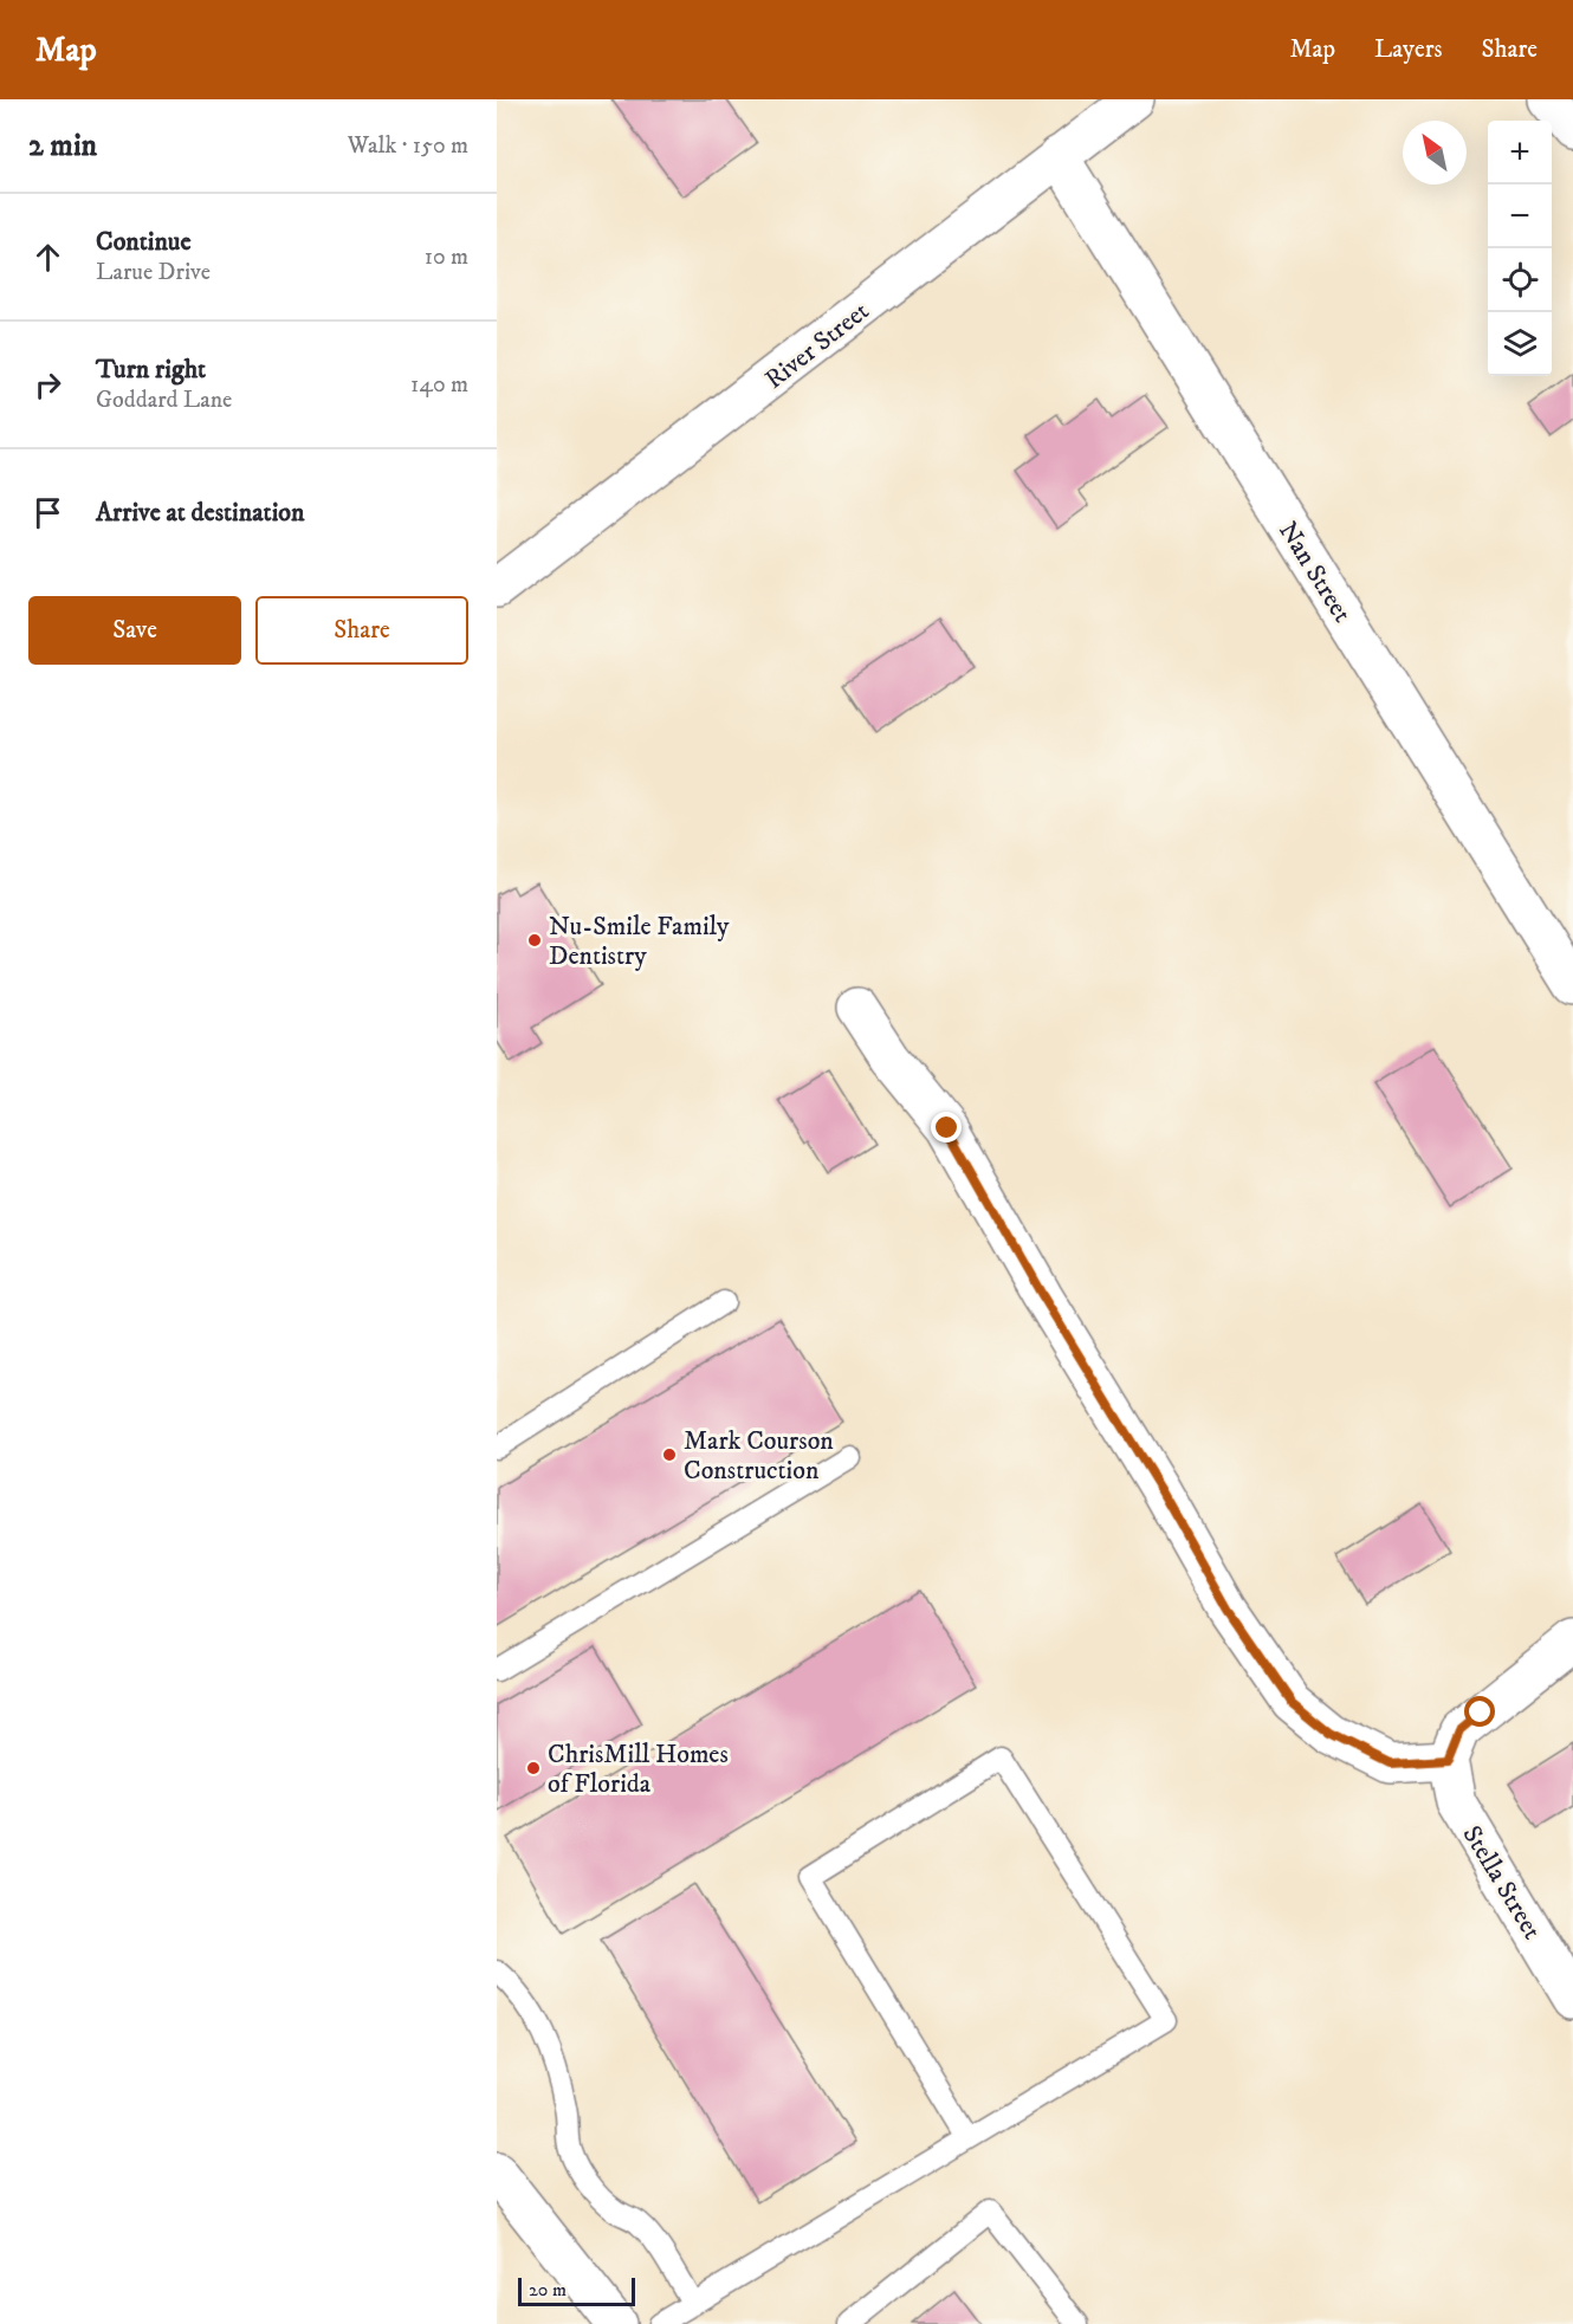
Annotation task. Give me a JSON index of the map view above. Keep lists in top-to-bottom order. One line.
{"streets":{"street":["River Street","Nan Street","Stella Street"]},"crossings":[["River Street","Nan Street"]],"places":["Nu-Smile Family Dentistry","Mark Courson Construction","ChrisMill Homes of Florida"],"scale_bar":"20 m","north":"top left","page":{"header":"Map","nav":["Map","Layers","Share"],"heading":["2 min","Walk · 150 m"],"map_buttons":["+","−"],"list":[["Continue","Larue Drive","10 m"],["Turn right","Goddard Lane","140 m"],"Arrive at destination"],"buttons":["Save","Share"],"scale":"20 m"}}
